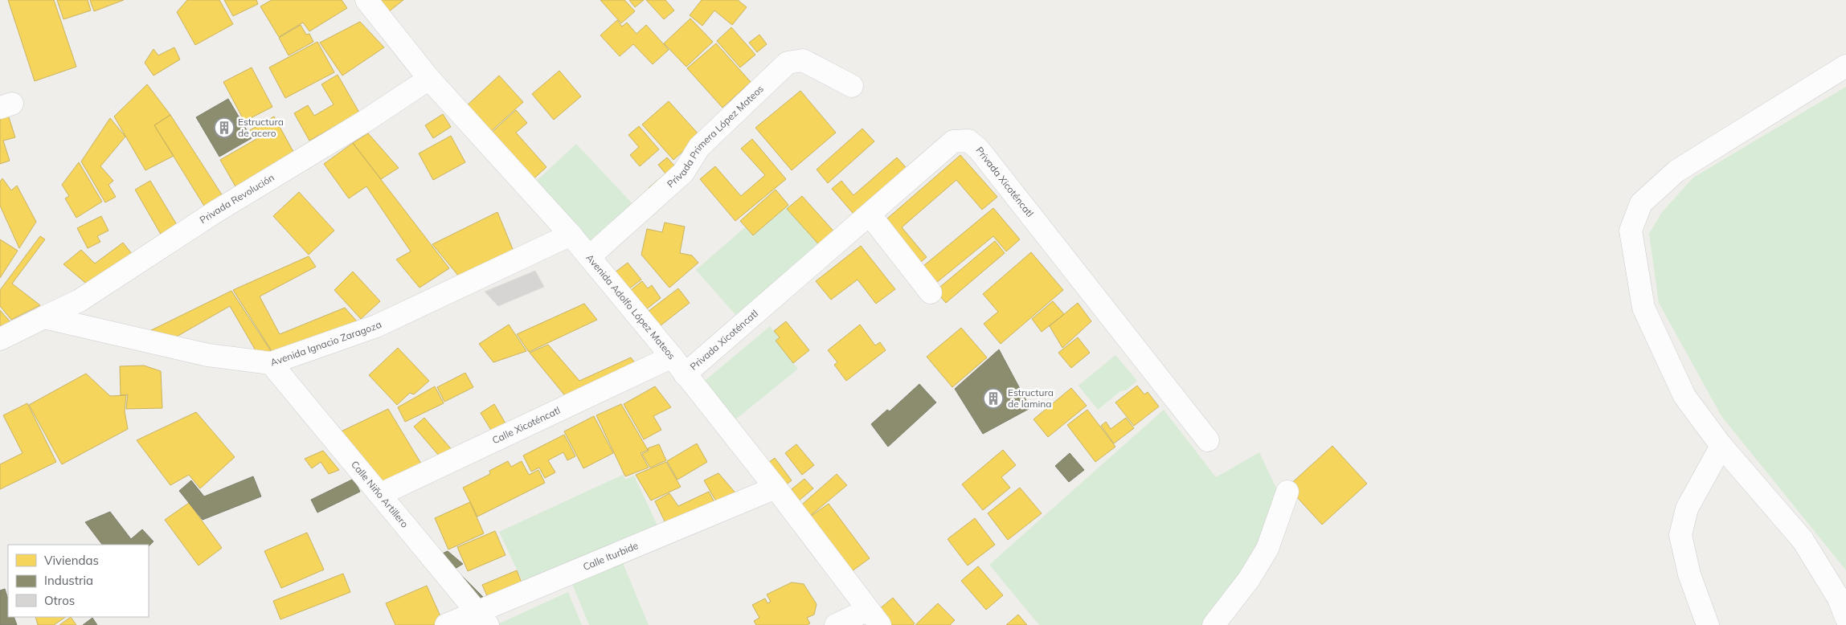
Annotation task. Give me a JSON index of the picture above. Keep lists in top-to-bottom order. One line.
{"streets":{"street":["Privada Primera López Mateos","Privada Xicoténcatl","Privada Revolución","Avenida Adolfo López Mateos","Avenida Ignacio Zaragoza","Calle Xicoténcatl","Calle Niño Artillero","Calle Iturbide"]},"crossings":[["Privada Primera López Mateos","Avenida Adolfo López Mateos"],["Privada Xicoténcatl","Avenida Adolfo López Mateos"],["Privada Revolución","Avenida Adolfo López Mateos"],["Privada Revolución","Avenida Ignacio Zaragoza"],["Avenida Adolfo López Mateos","Avenida Ignacio Zaragoza"],["Avenida Adolfo López Mateos","Calle Xicoténcatl"],["Avenida Adolfo López Mateos","Calle Iturbide"],["Avenida Ignacio Zaragoza","Calle Niño Artillero"],["Calle Xicoténcatl","Calle Niño Artillero"],["Calle Niño Artillero","Calle Iturbide"]],"places":{"building":["Estructura de acero","Estructura de lamina"]},"legend":["Viviendas","Industria","Otros"]}
